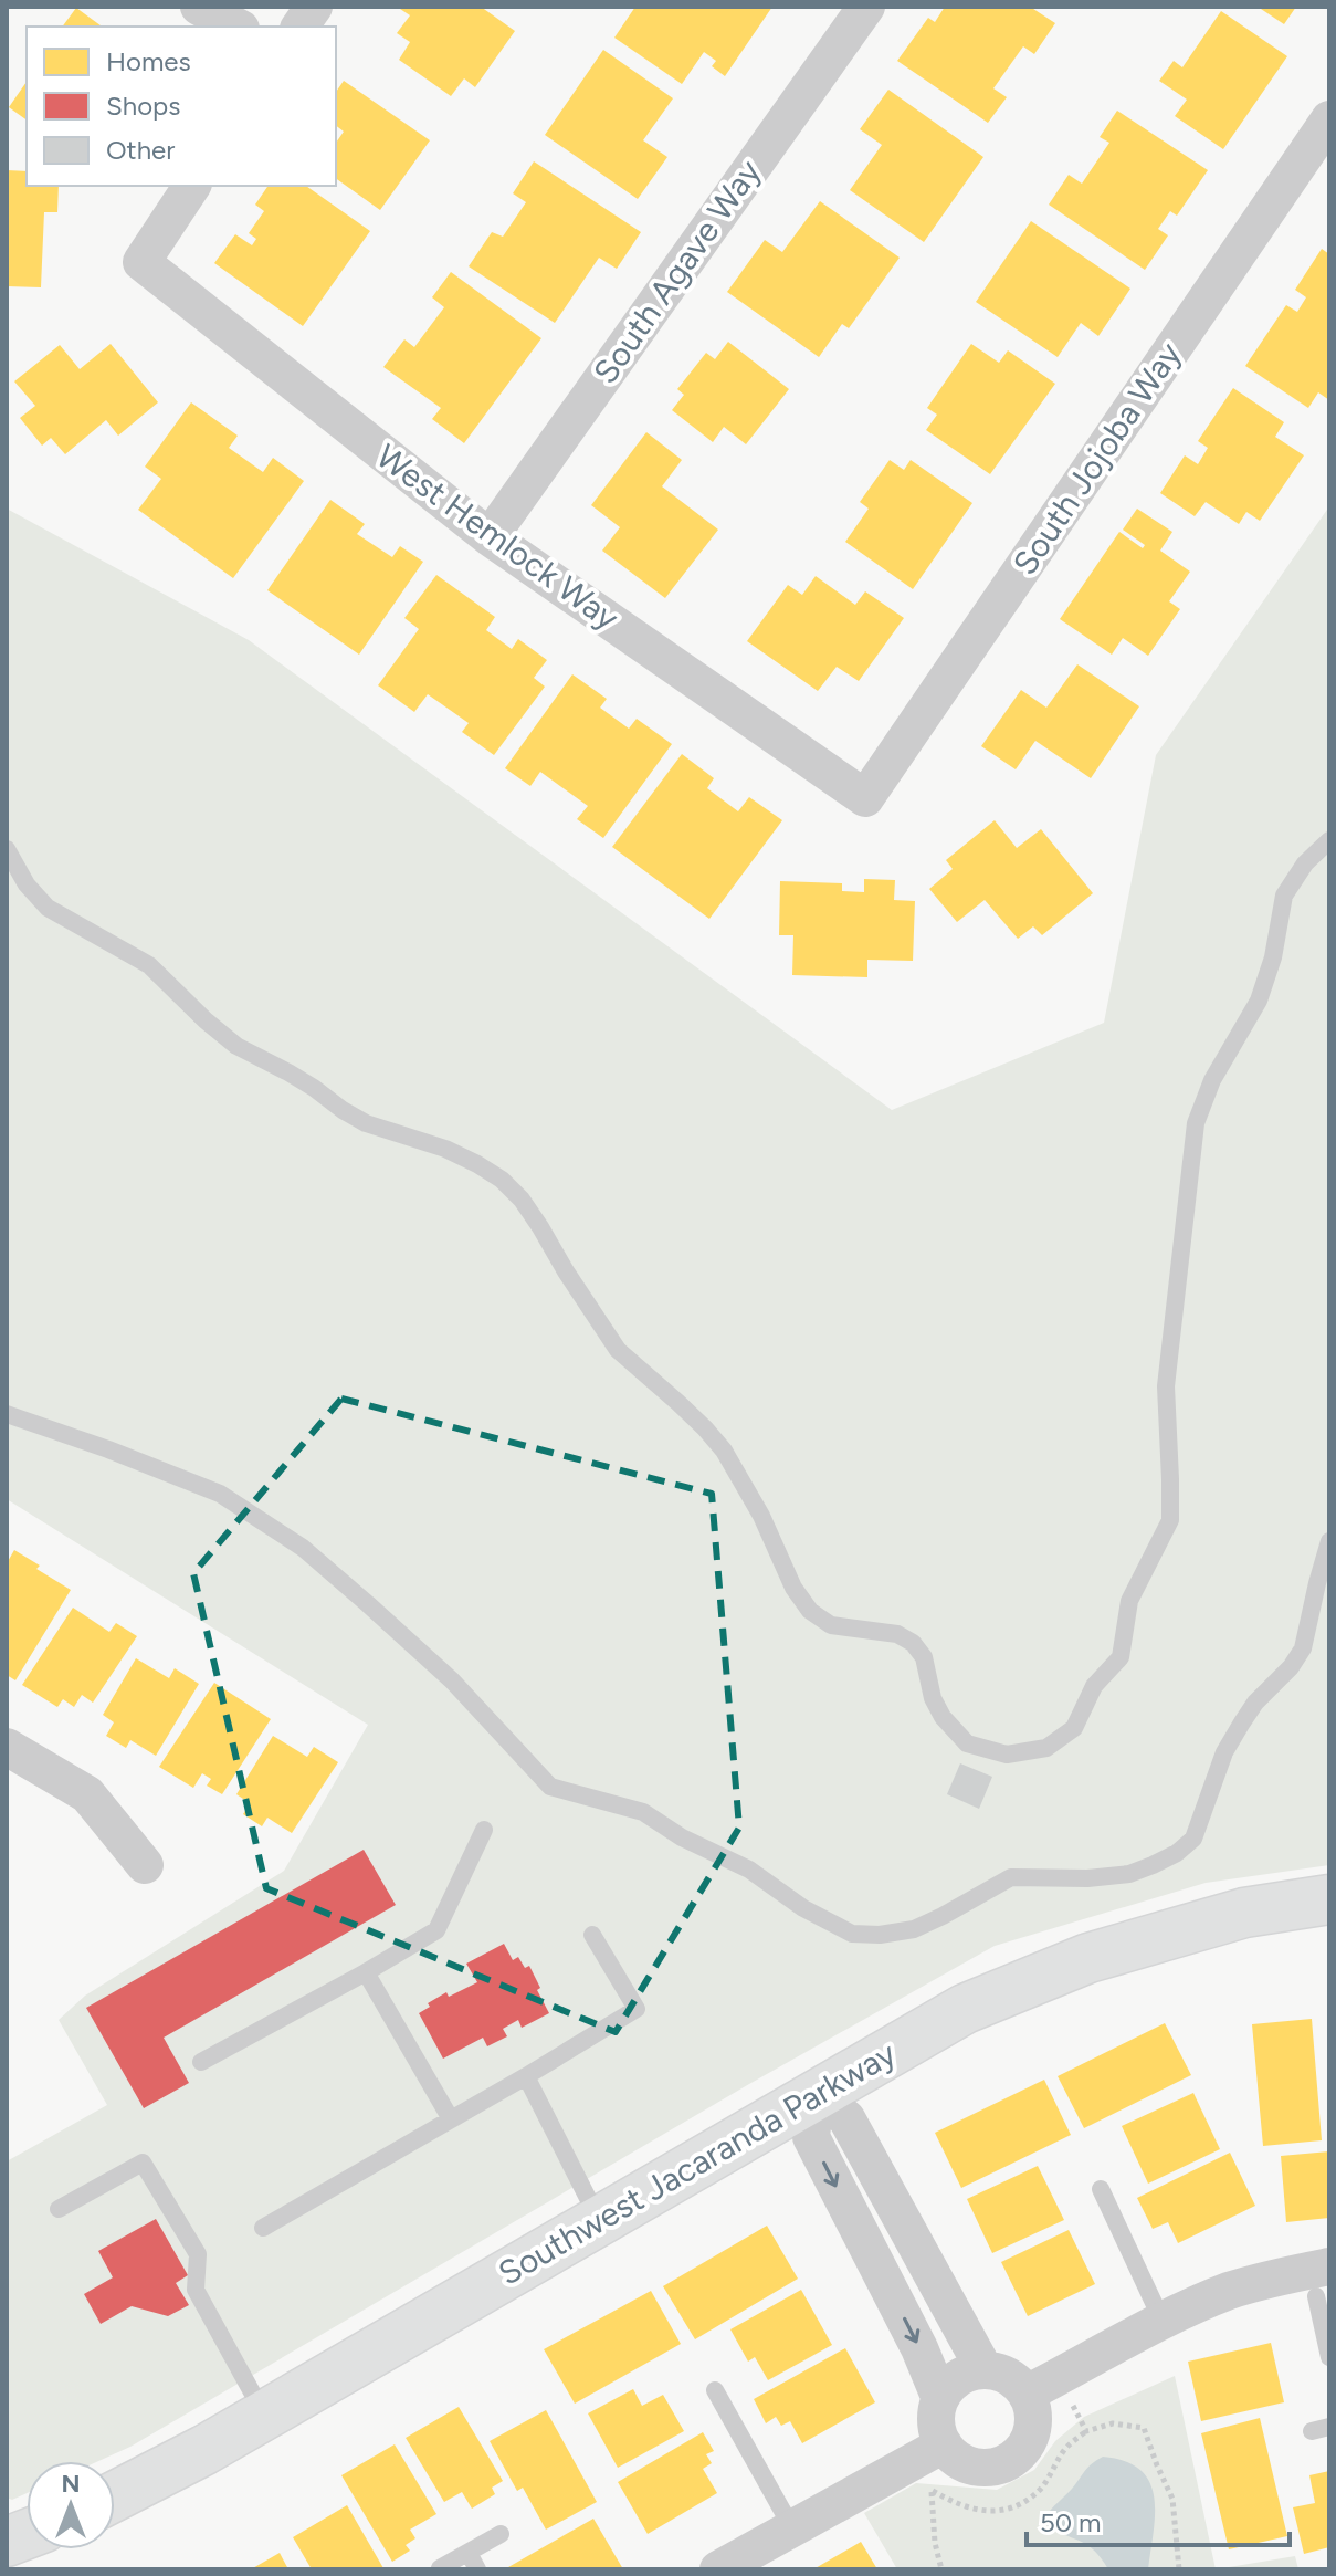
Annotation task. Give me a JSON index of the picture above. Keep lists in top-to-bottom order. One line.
{"streets":{"street":["South Agave Way","South Jojoba Way","West Hemlock Way","Southwest Jacaranda Parkway"]},"crossings":[["South Agave Way","West Hemlock Way"],["South Jojoba Way","West Hemlock Way"]],"legend":["Homes","Shops","Other"],"scale_bar":"50 m","north":"top"}
